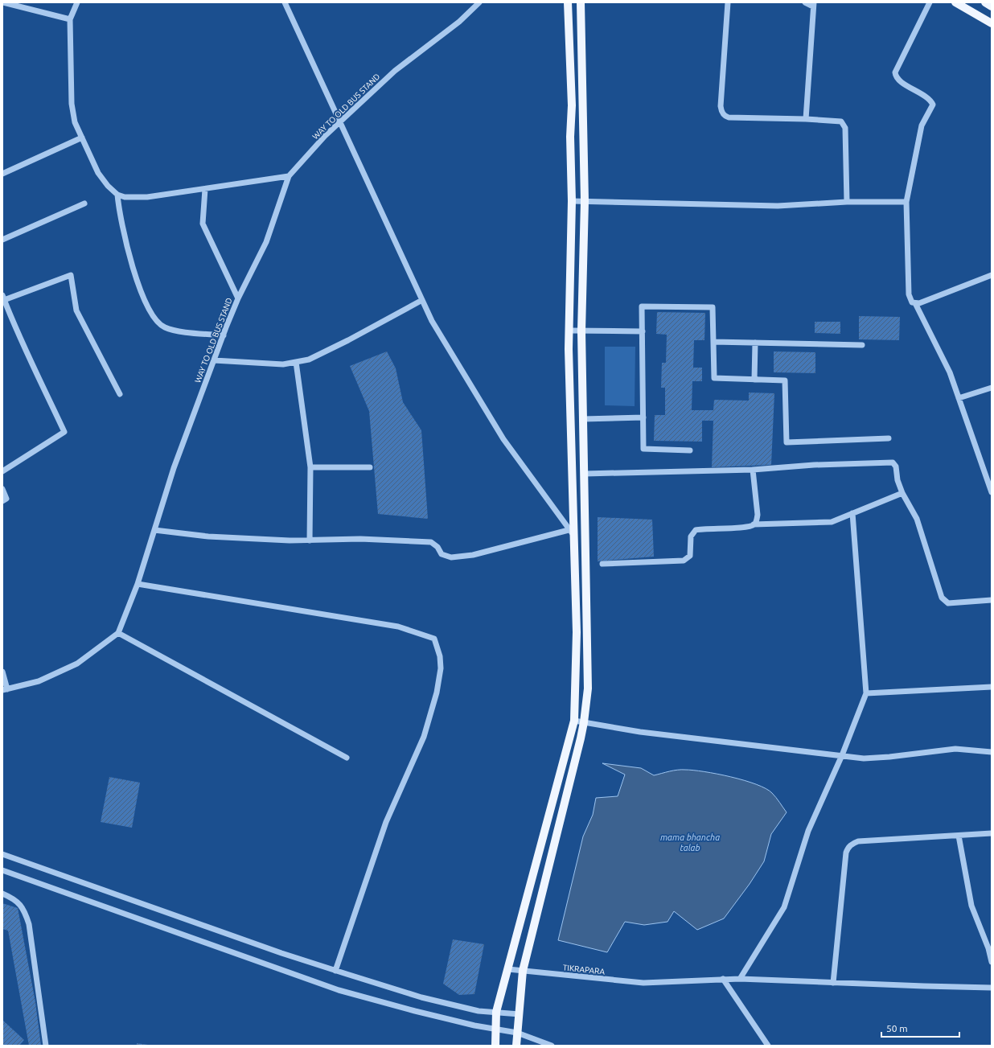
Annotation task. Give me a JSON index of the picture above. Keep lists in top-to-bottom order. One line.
{"streets":{"street":["WAY TO OLD BUS STAND","TIKRAPARA"]},"water":["mama bhancha talab"],"scale_bar":"50 m"}
